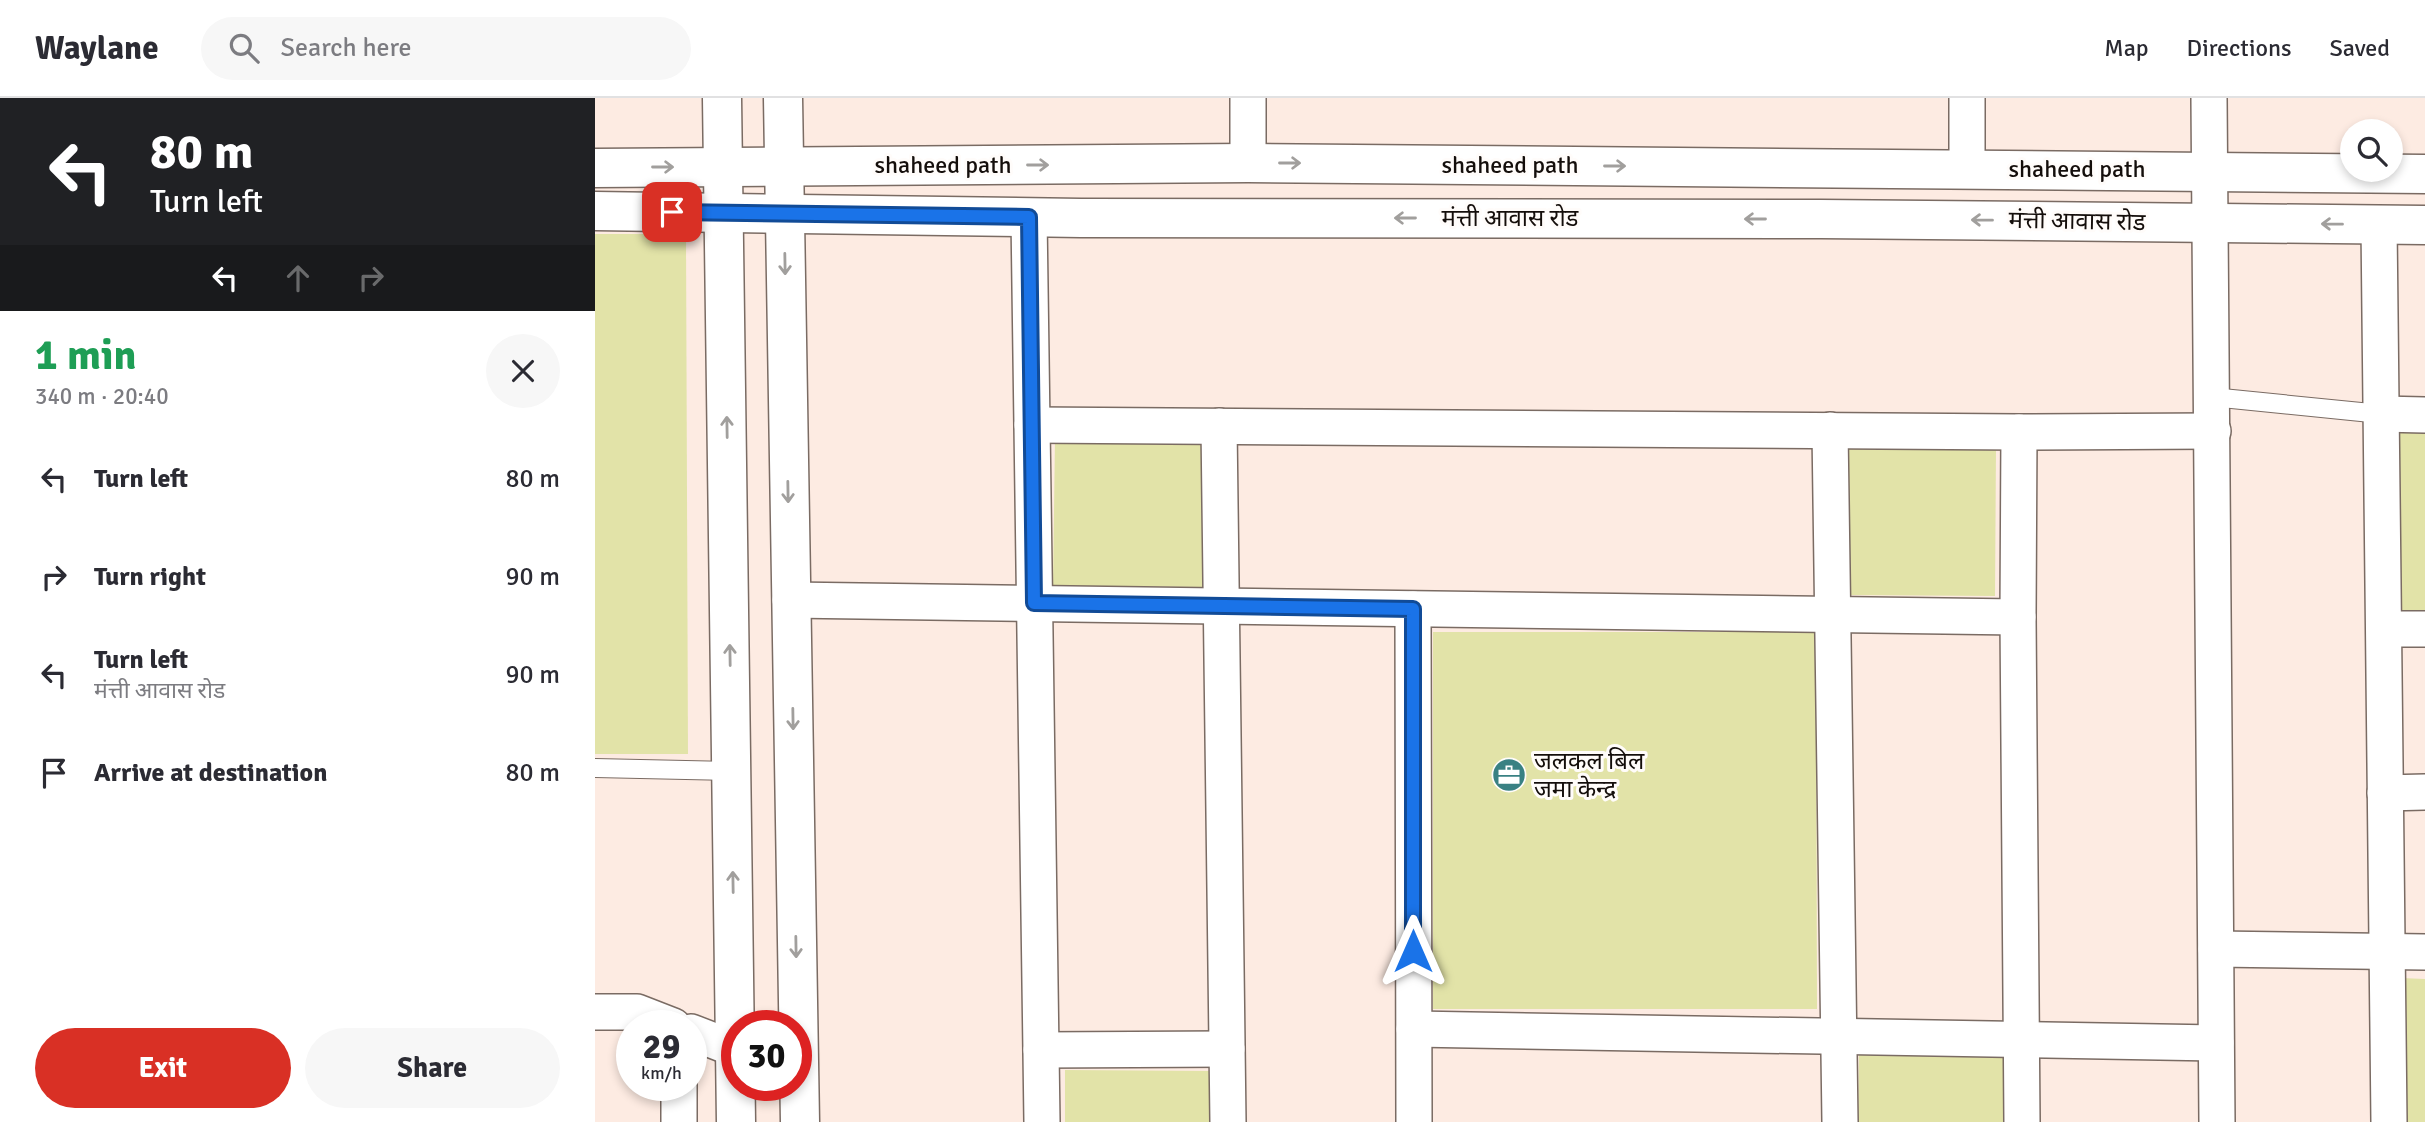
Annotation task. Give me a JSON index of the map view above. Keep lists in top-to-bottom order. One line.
{"streets":{"street":["shaheed path","मंत्ती आवास रोड"]},"places":{"office":["जलकल बिल जमा केन्द्र"]},"page":{"header":"Waylane","search":"Search here","nav":["Map","Directions","Saved"],"turn":["80 m","Turn left"],"heading":["1 min","340 m · 20:40"],"list":[{"name":"Turn left","value":"80 m"},{"name":"Turn right","value":"90 m"},{"name":"Turn left","note":"मंत्ती आवास रोड","value":"90 m"},{"name":"Arrive at destination","value":"80 m"}],"speed":"29 km/h","limit":"30","buttons":["Exit","Share"]}}
